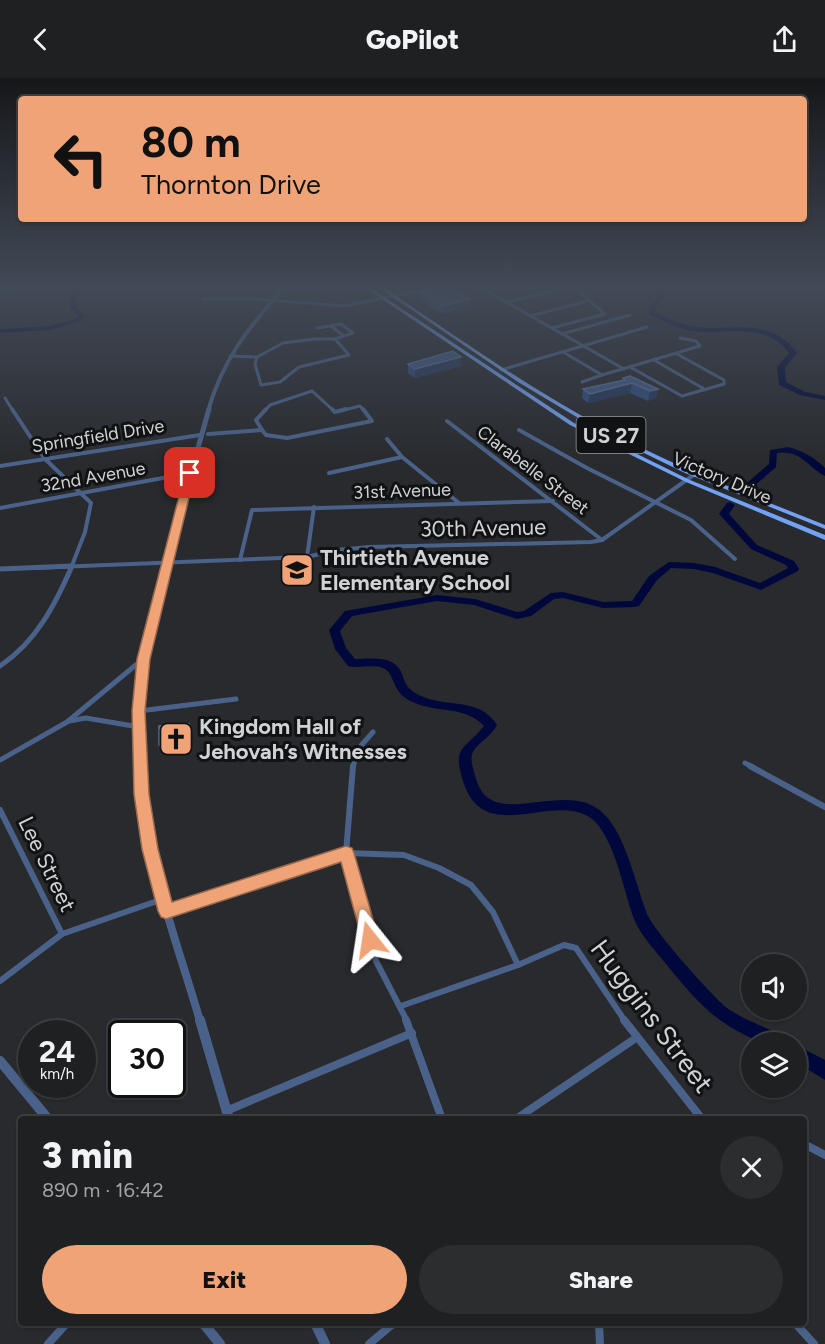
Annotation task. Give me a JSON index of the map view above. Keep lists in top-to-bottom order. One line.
{"streets":{"highway":["US 27","Victory Drive"],"street":["Springfield Drive","Clarabelle Street","32nd Avenue","31st Avenue","30th Avenue","Lee Street","Huggins Street"]},"crossings":[["Clarabelle Street","31st Avenue"],["Clarabelle Street","30th Avenue"],["Victory Drive","30th Avenue"],["31st Avenue","30th Avenue"]],"places":{"school or university":["Thirtieth Avenue Elementary School"],"church":["Kingdom Hall of Jehovah’s Witnesses"]},"page":{"header":"GoPilot","turn":["80 m","Thornton Drive"],"speed":"24 km/h","limit":"30","heading":["3 min","890 m · 16:42"],"buttons":["Exit","Share"]}}
